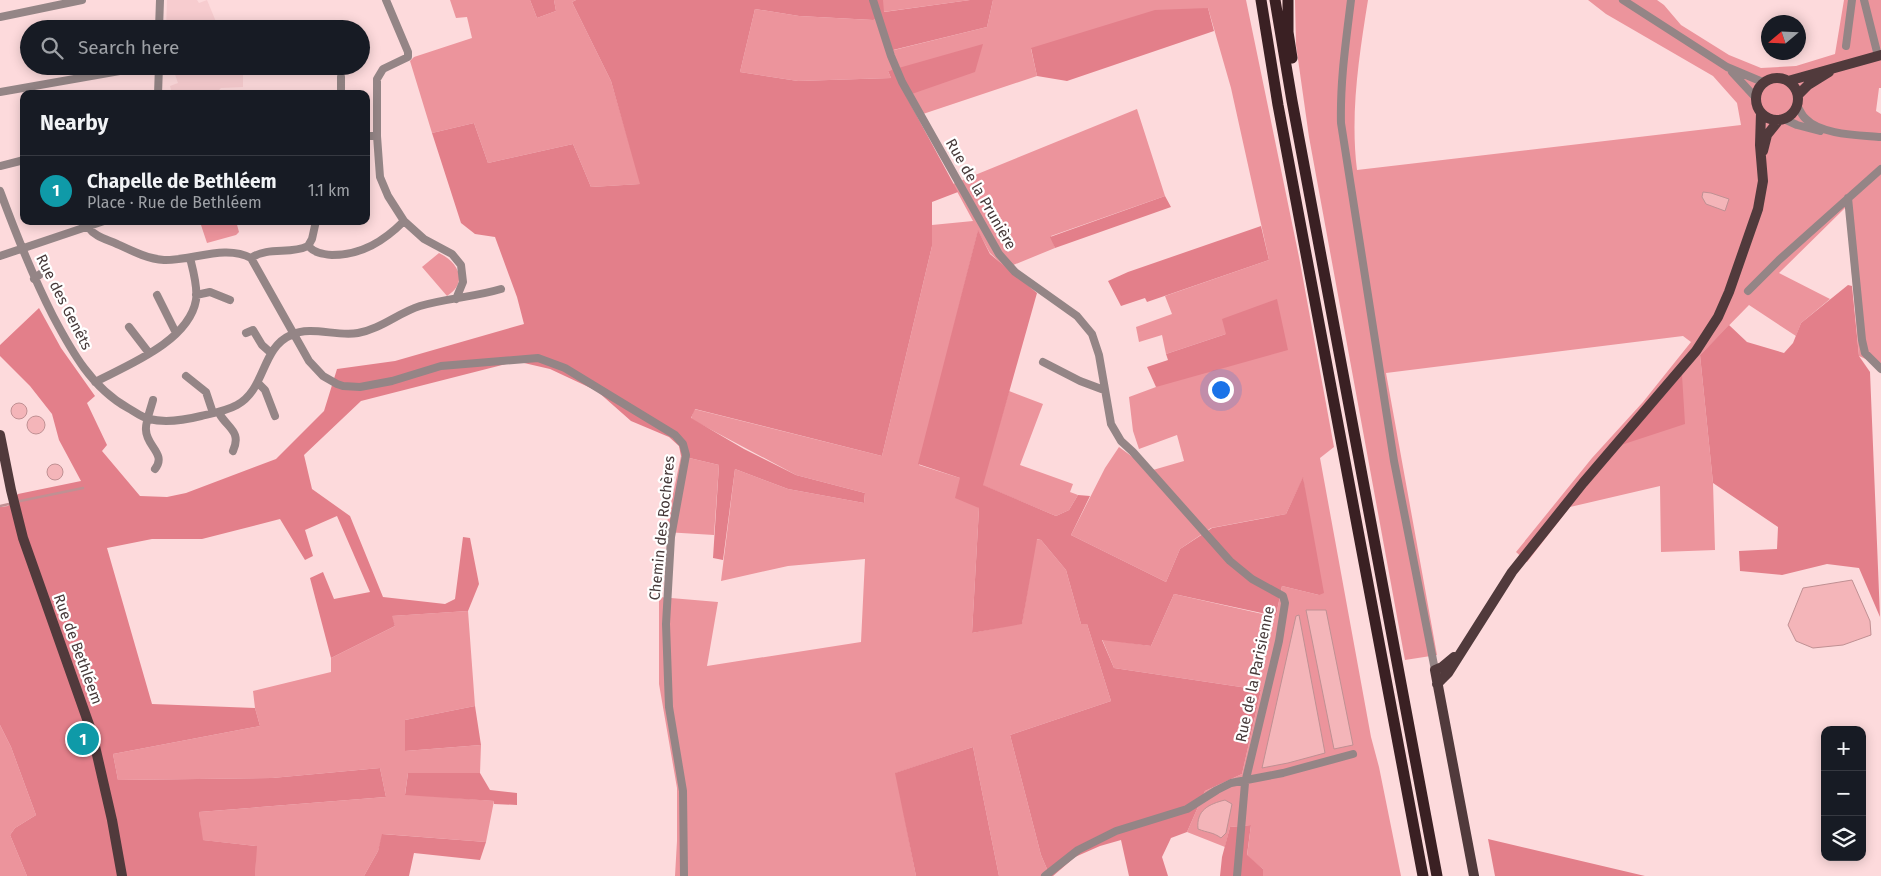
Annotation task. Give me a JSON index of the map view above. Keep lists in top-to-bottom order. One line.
{"streets":{"main road":["Rue de Bethléem"],"street":["Rue de la Prunière","Rue des Genêts","Chemin des Rochères","Rue de la Parisienne"]},"crossings":[["Rue de la Prunière","Rue de la Parisienne"],["Rue des Genêts","Chemin des Rochères"]],"north":"left","page":{"search":"Search here","heading":"Nearby","list":[{"mark":"1","name":"Chapelle de Bethléem","note":"Place · Rue de Bethléem","value":"1.1 km"}],"pins":"1","map_buttons":["+","−"]}}
